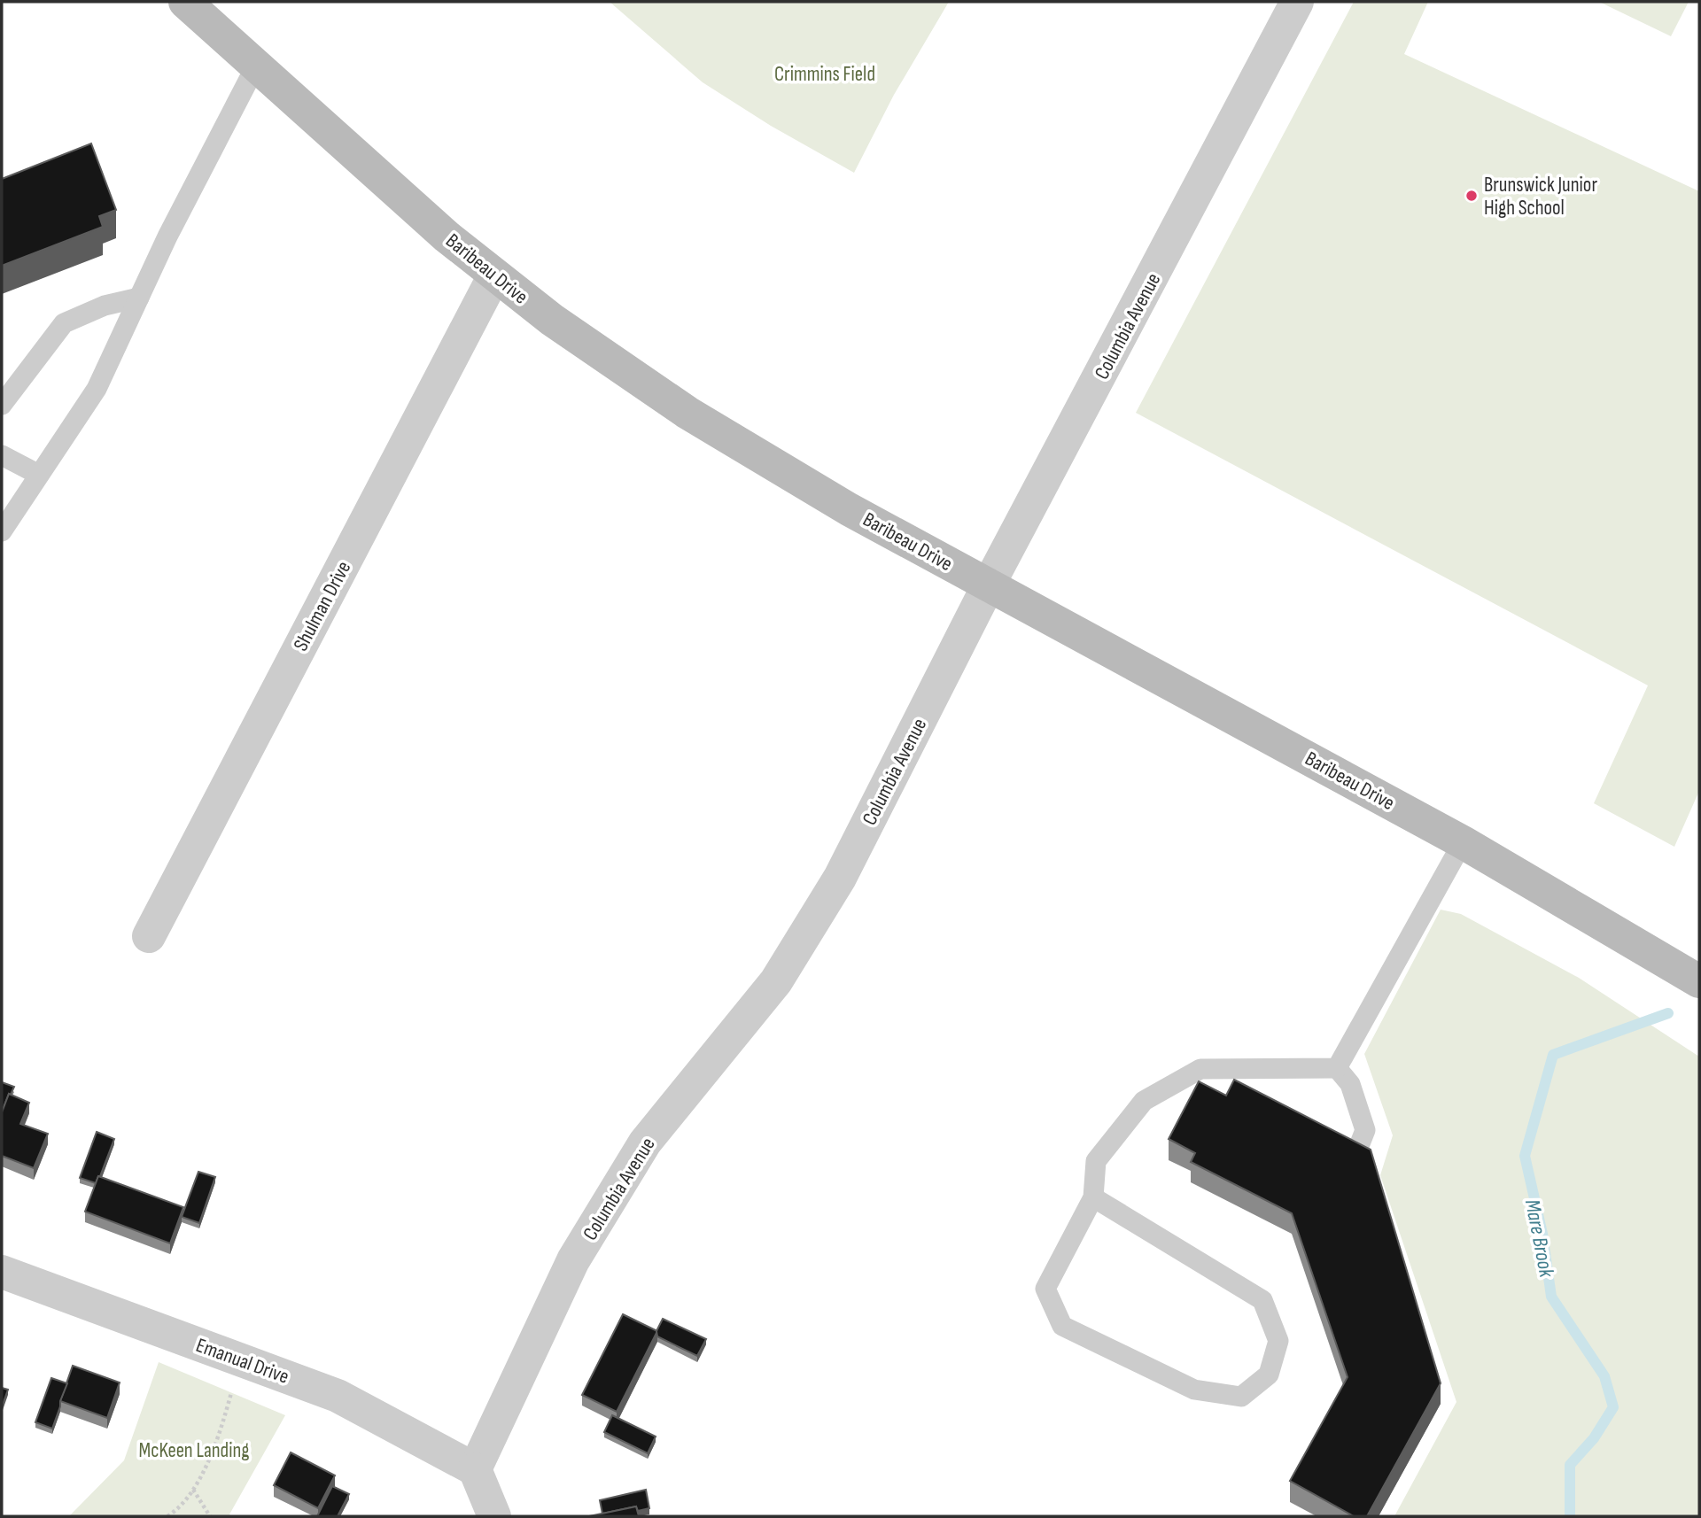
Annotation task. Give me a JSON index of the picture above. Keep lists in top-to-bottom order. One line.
{"streets":{"street":["Baribeau Drive","Columbia Avenue","Shulman Drive","Emanual Drive"]},"crossings":[["Baribeau Drive","Columbia Avenue"],["Baribeau Drive","Shulman Drive"],["Columbia Avenue","Emanual Drive"]],"water":["Mare Brook"],"parks":["Crimmins Field","McKeen Landing"],"places":["Brunswick Junior High School"]}
